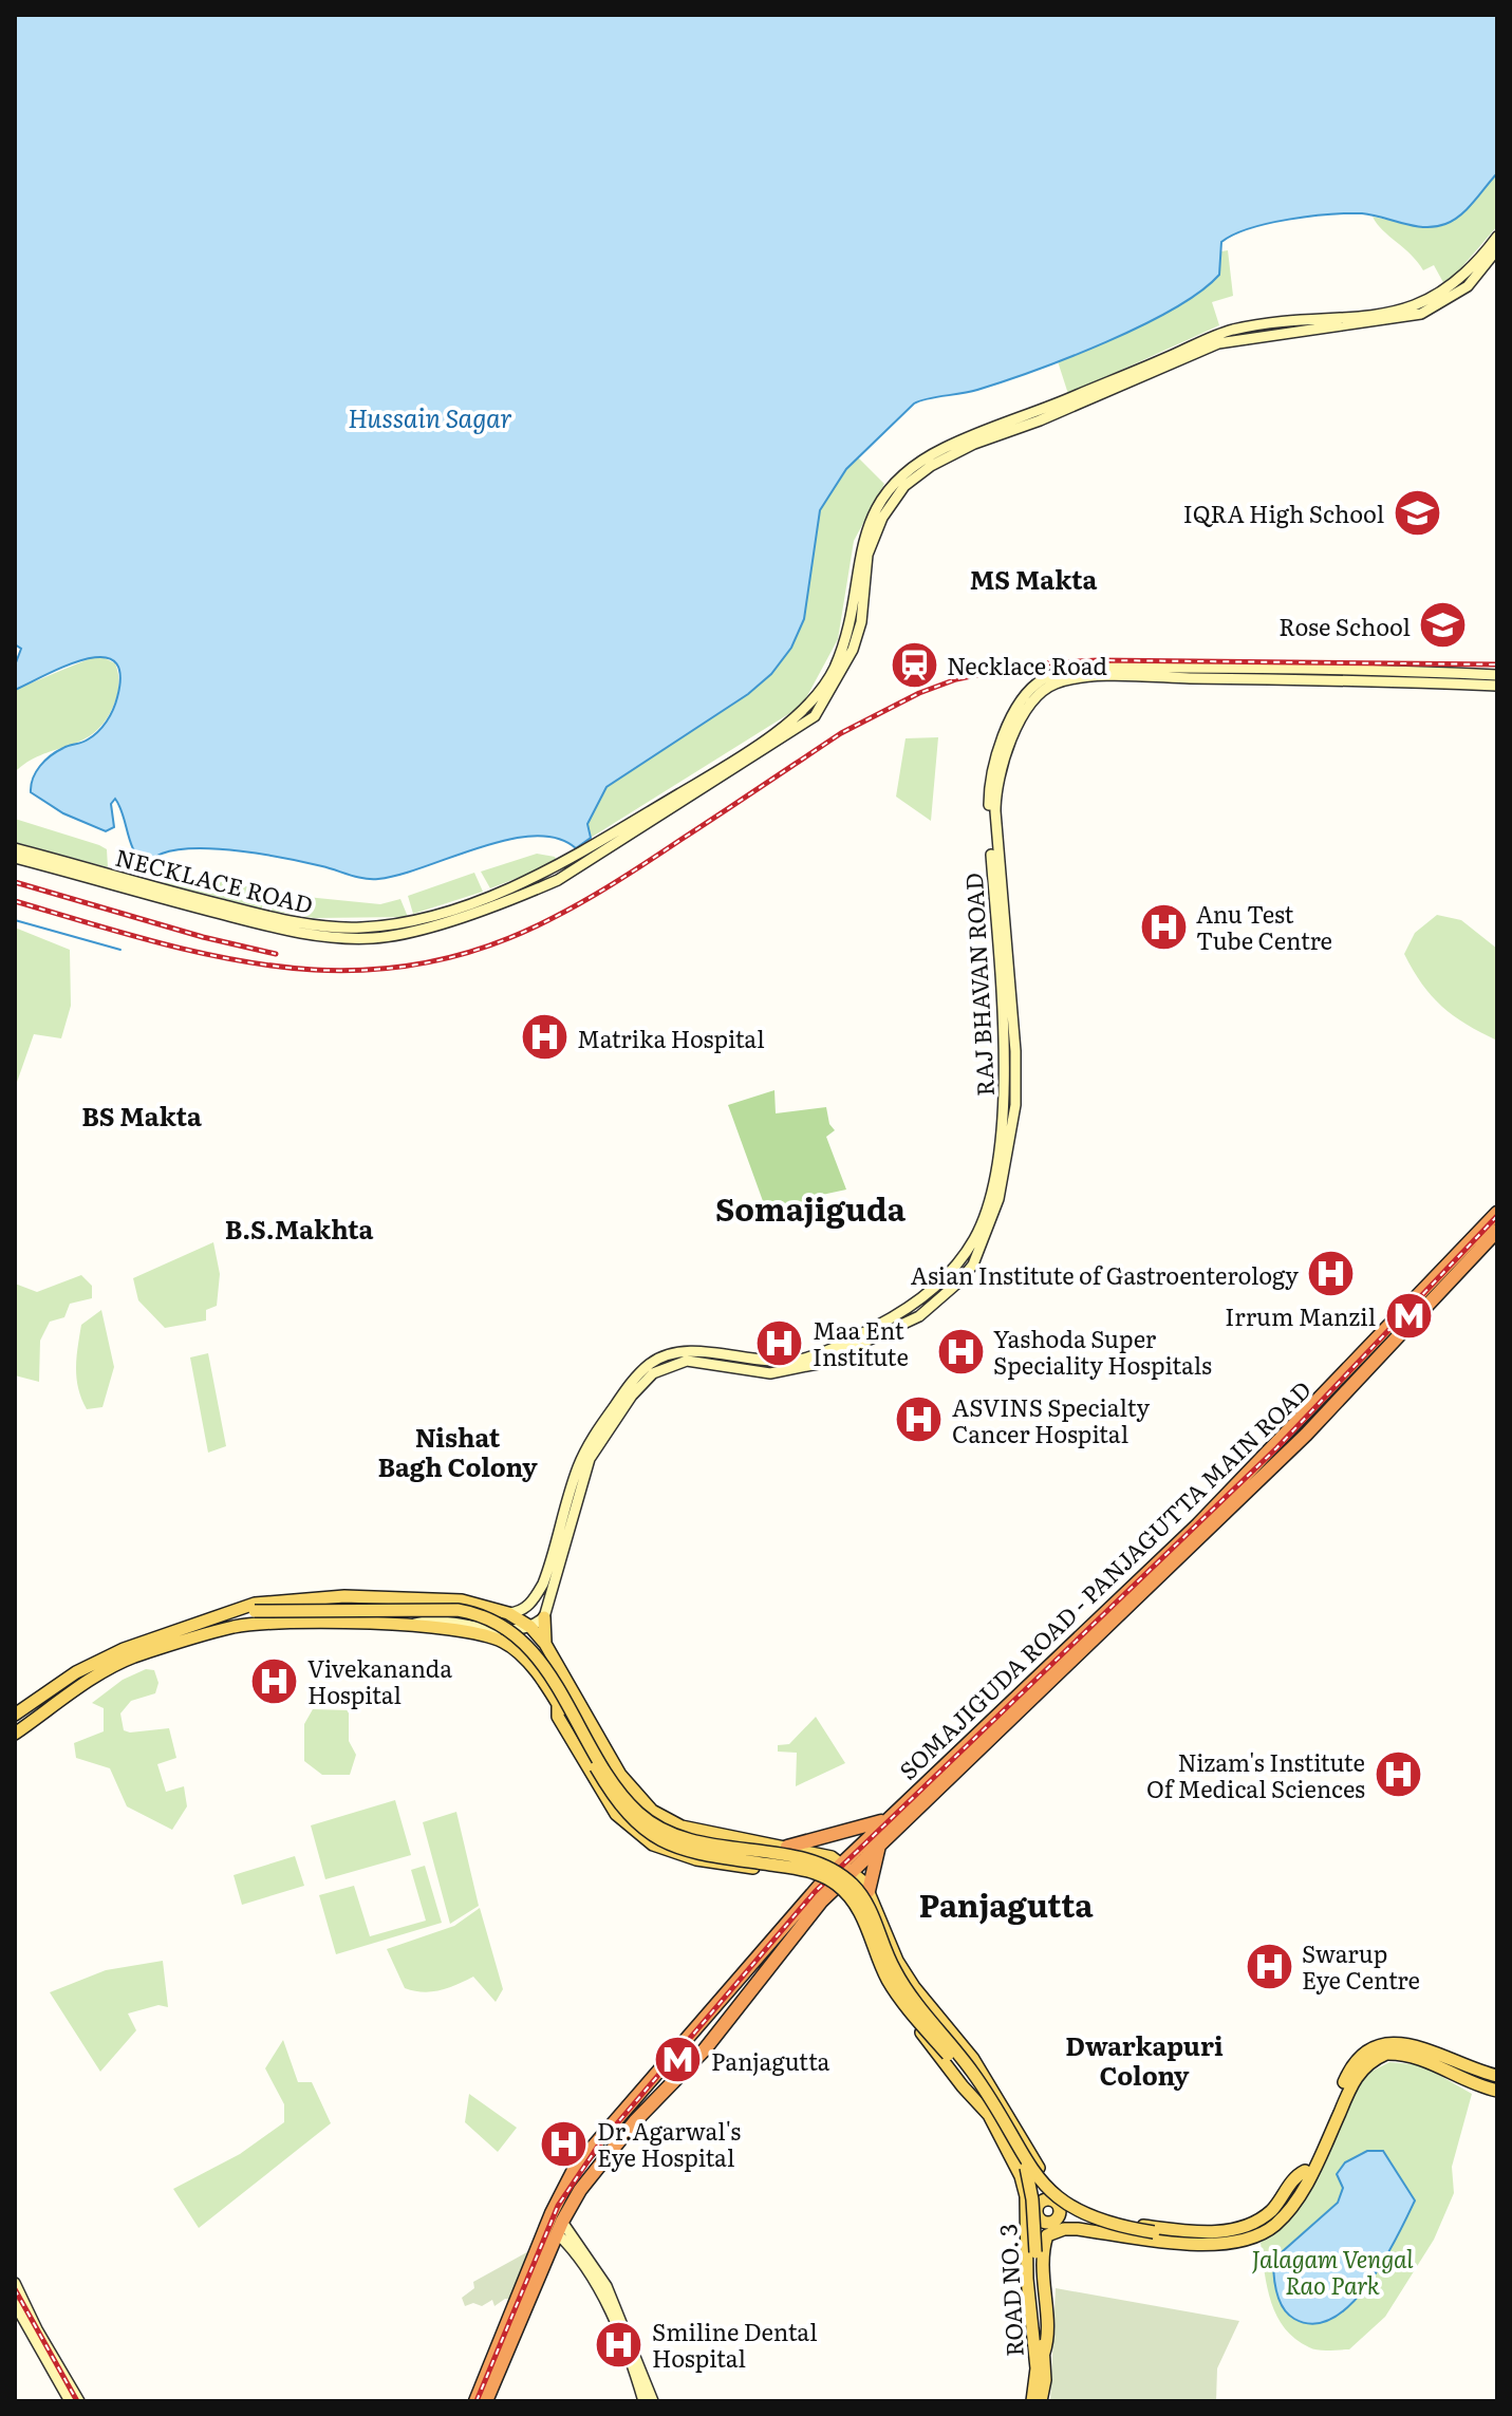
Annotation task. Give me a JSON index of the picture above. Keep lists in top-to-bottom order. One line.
{"streets":{"highway":["SOMAJIGUDA ROAD - PANJAGUTTA MAIN ROAD"],"main road":["NECKLACE ROAD","RAJ BHAVAN ROAD","ROAD NO. 3"]},"districts":["MS Makta","BS Makta","Somajiguda","B.S.Makhta","Nishat Bagh Colony","Panjagutta","Dwarkapuri Colony"],"water":["Hussain Sagar"],"parks":["Jalagam Vengal Rao Park"],"places":{"school or university":["IQRA High School","Rose School"],"station":["Necklace Road"],"hospital":["Anu Test Tube Centre","Matrika Hospital","Asian Institute of Gastroenterology","Maa Ent Institute","Yashoda Super Speciality Hospitals","ASVINS Specialty Cancer Hospital","Vivekananda Hospital","Nizam's Institute Of Medical Sciences","Swarup Eye Centre","Dr.Agarwal's Eye Hospital","Smiline Dental Hospital"],"metro station":["Irrum Manzil","Panjagutta"]}}
